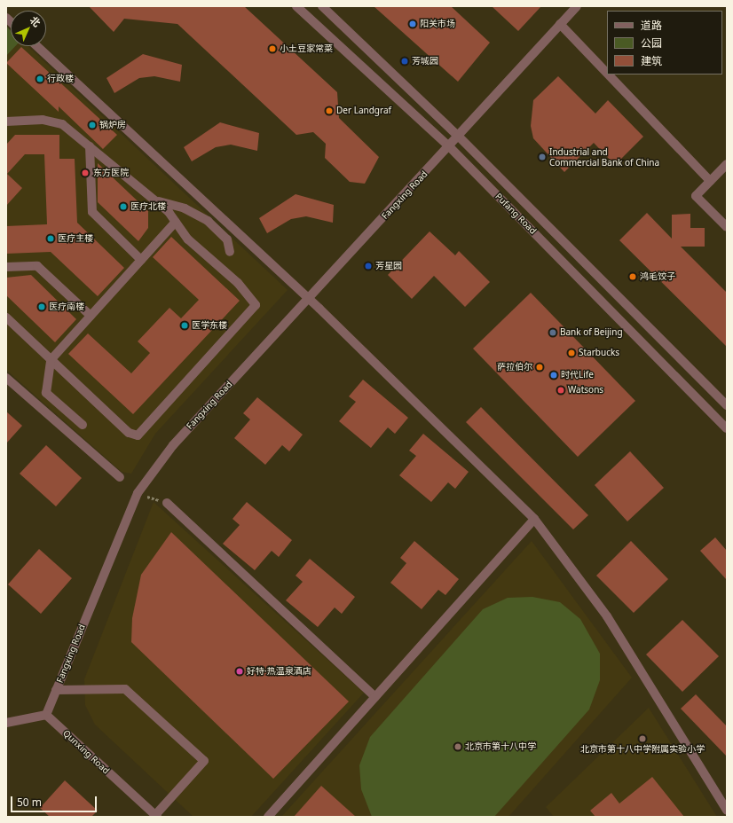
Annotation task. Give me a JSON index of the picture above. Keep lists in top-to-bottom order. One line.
{"streets":{"street":["Fangxing Road","Pufang Road","Qunxing Road"]},"crossings":[["Fangxing Road","Pufang Road"],["Fangxing Road","Qunxing Road"]],"places":["阳关市场","小土豆家常菜","芳城园","行政楼","Der Landgraf","锅炉房","Industrial and Commercial Bank of China","东方医院","医疗北楼","医疗主楼","芳星园","鸿毛饺子","医疗南楼","医学东楼","Bank of Beijing","Starbucks","萨拉伯尔","时代Life","Watsons","好特·热温泉酒店","北京市第十八中学附属实验小学","北京市第十八中学"],"legend":["道路","公园","建筑"],"scale_bar":"50 m","north":"top right"}
